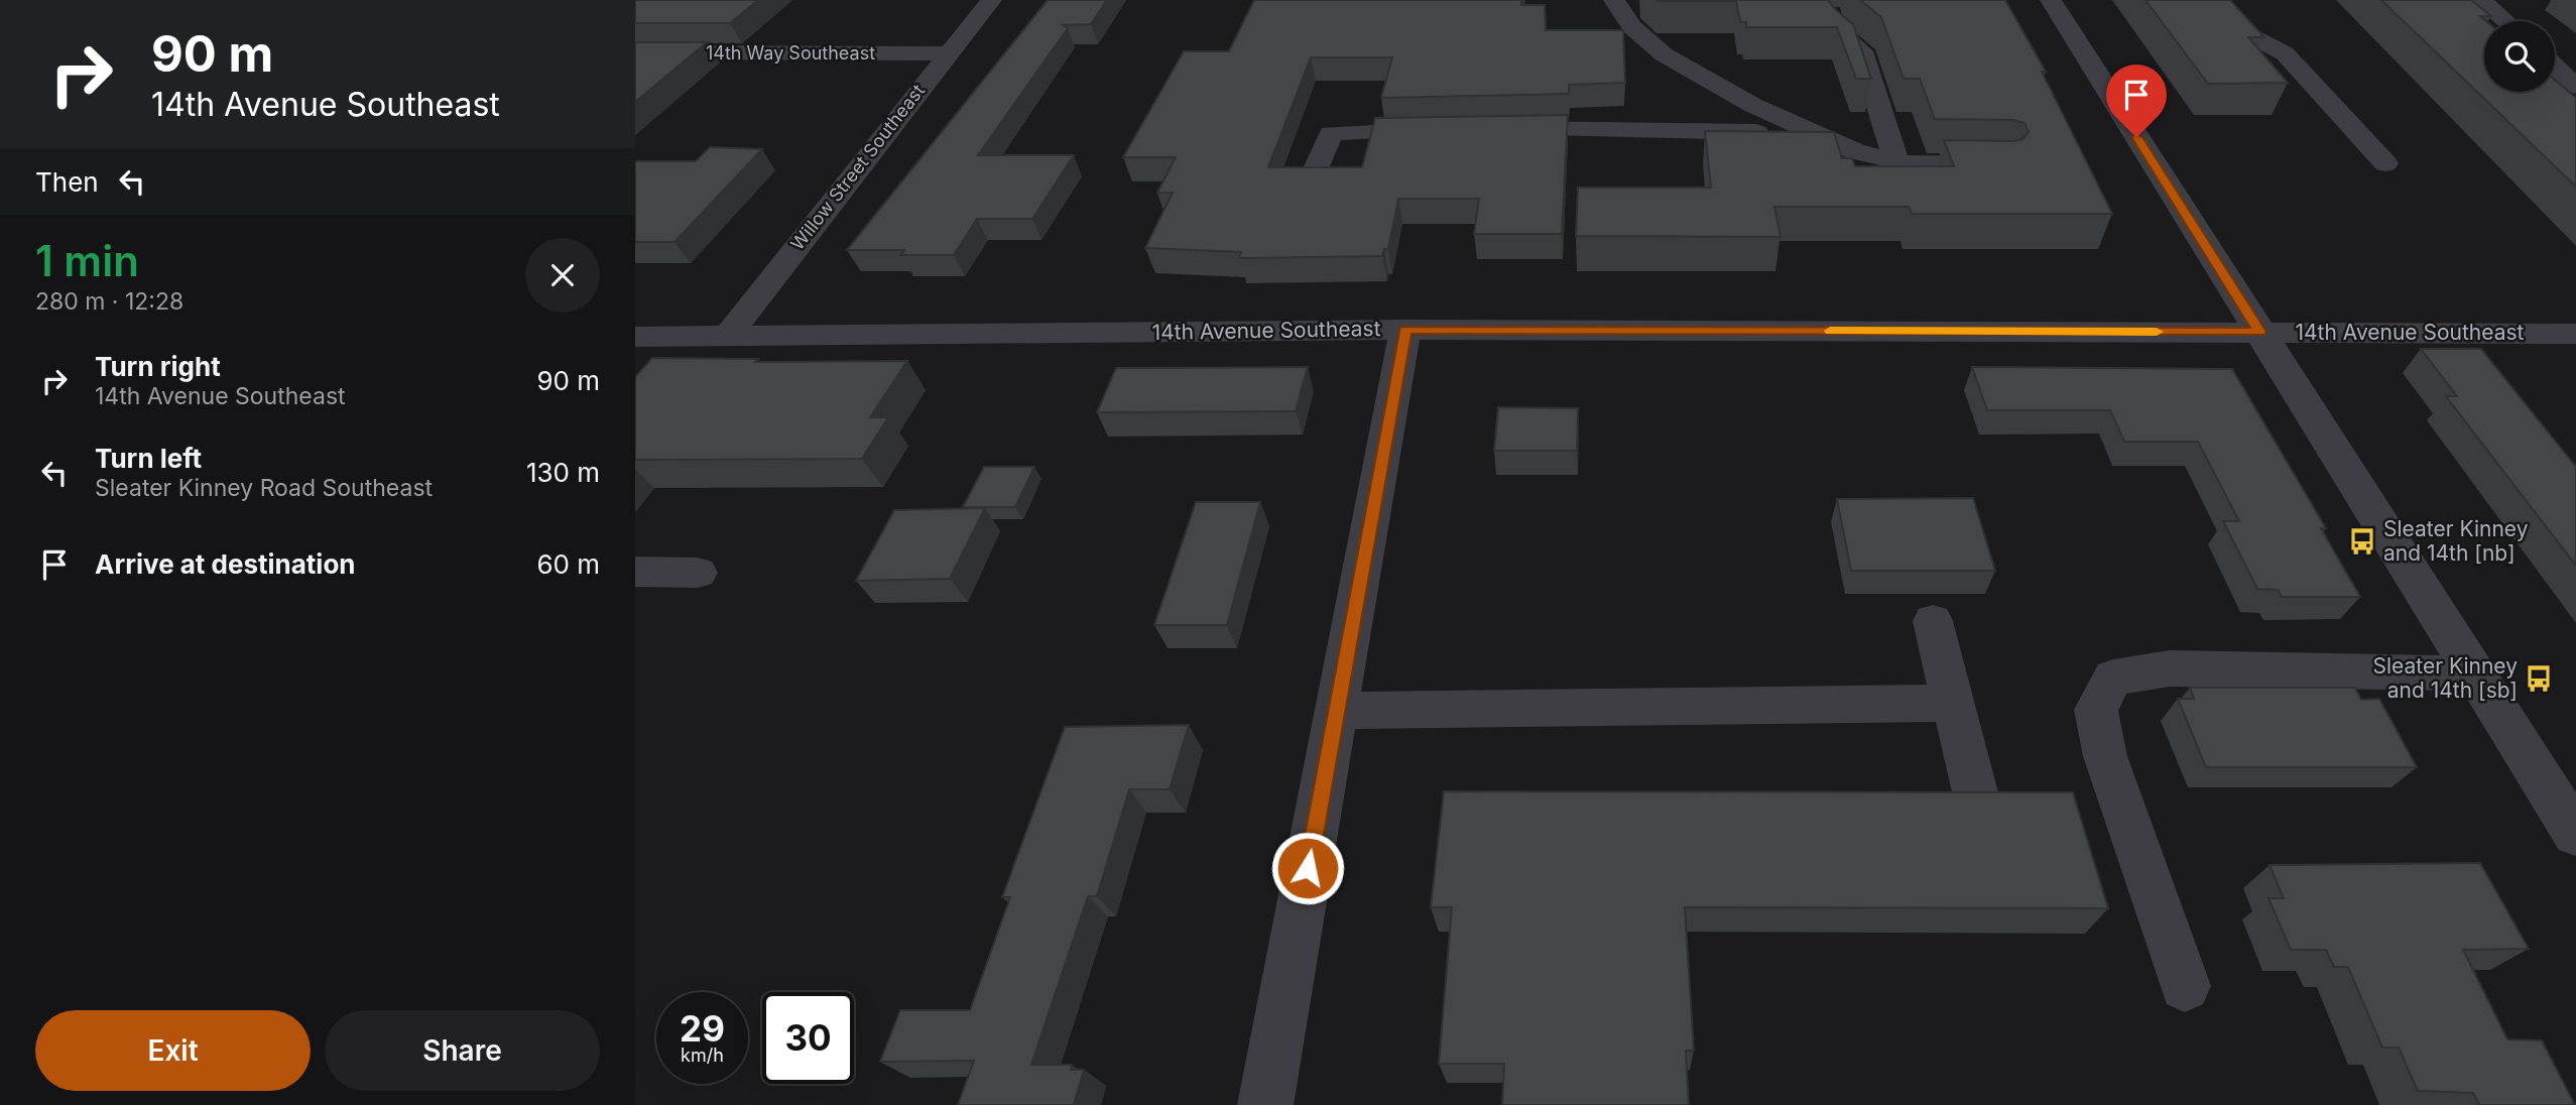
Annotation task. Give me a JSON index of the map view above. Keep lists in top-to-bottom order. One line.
{"streets":{"street":["14th Way Southeast","Willow Street Southeast","14th Avenue Southeast"]},"crossings":[["14th Way Southeast","Willow Street Southeast"],["Willow Street Southeast","14th Avenue Southeast"]],"places":{"bus stop":["Sleater Kinney and 14th [nb]","Sleater Kinney and 14th [sb]"]},"page":{"turn":["90 m","14th Avenue Southeast"],"then":"Then","heading":["1 min","280 m · 12:28"],"list":[{"name":"Turn right","note":"14th Avenue Southeast","value":"90 m"},{"name":"Turn left","note":"Sleater Kinney Road Southeast","value":"130 m"},{"name":"Arrive at destination","value":"60 m"}],"speed":"29 km/h","limit":"30","buttons":["Exit","Share"]}}
